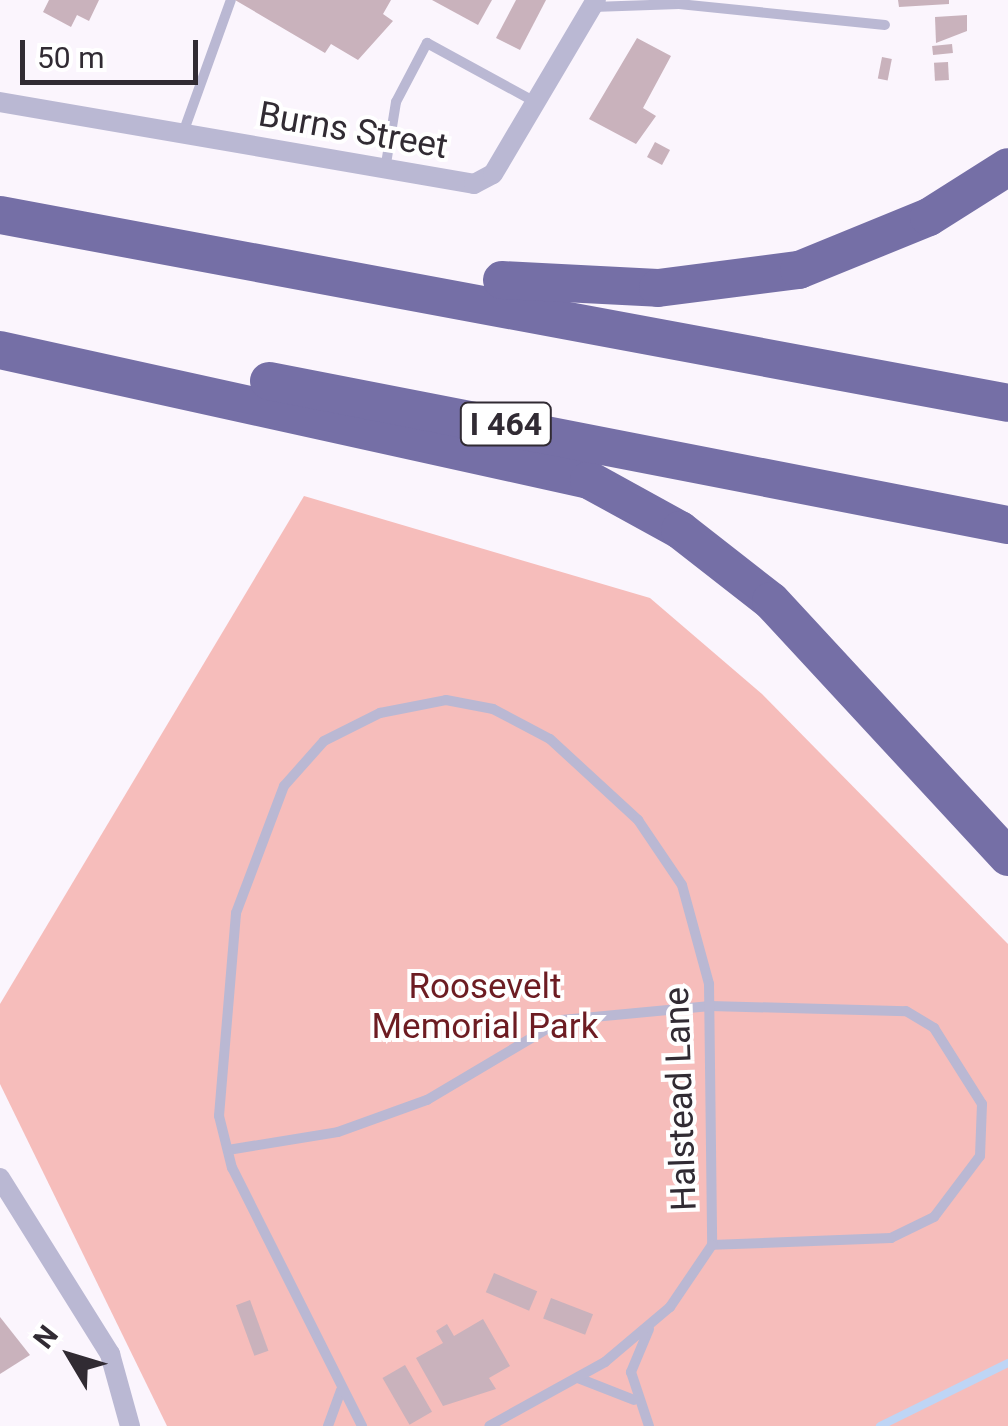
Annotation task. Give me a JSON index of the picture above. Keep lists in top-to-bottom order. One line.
{"streets":{"highway":["I 464"],"street":["Burns Street"],"lane":["Halstead Lane"]},"parks":["Roosevelt Memorial Park"],"scale_bar":"50 m","north":"top left"}
